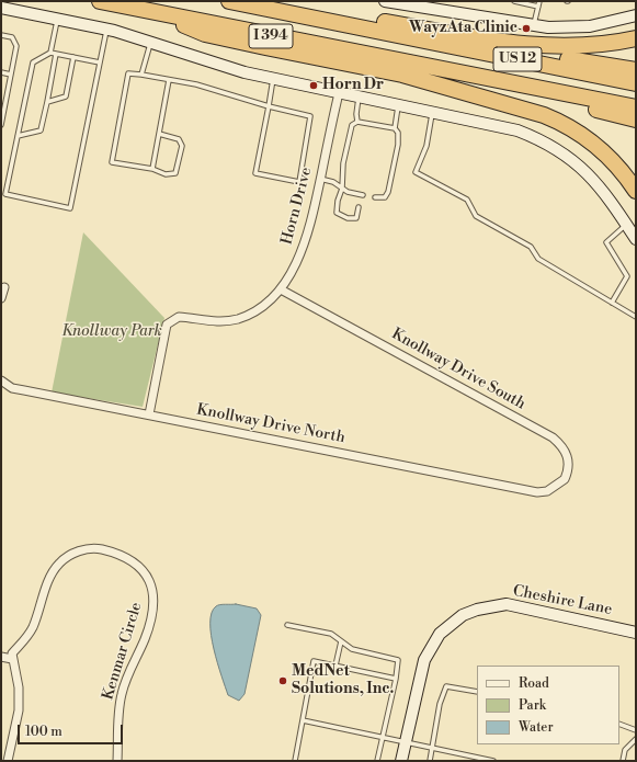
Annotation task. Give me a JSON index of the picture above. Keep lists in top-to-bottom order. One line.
{"streets":{"highway":["I 394","US 12"],"street":["Horn Drive","Knollway Drive South","Knollway Drive North","Cheshire Lane","Kenmar Circle"]},"crossings":[["I 394","US 12"],["Horn Drive","Knollway Drive South"],["Horn Drive","Knollway Drive North"],["Knollway Drive South","Knollway Drive North"]],"parks":["Knollway Park"],"places":["WayzAta Clinic","Horn Dr","MedNet Solutions, Inc."],"legend":["Road","Park","Water"],"scale_bar":"100 m"}
